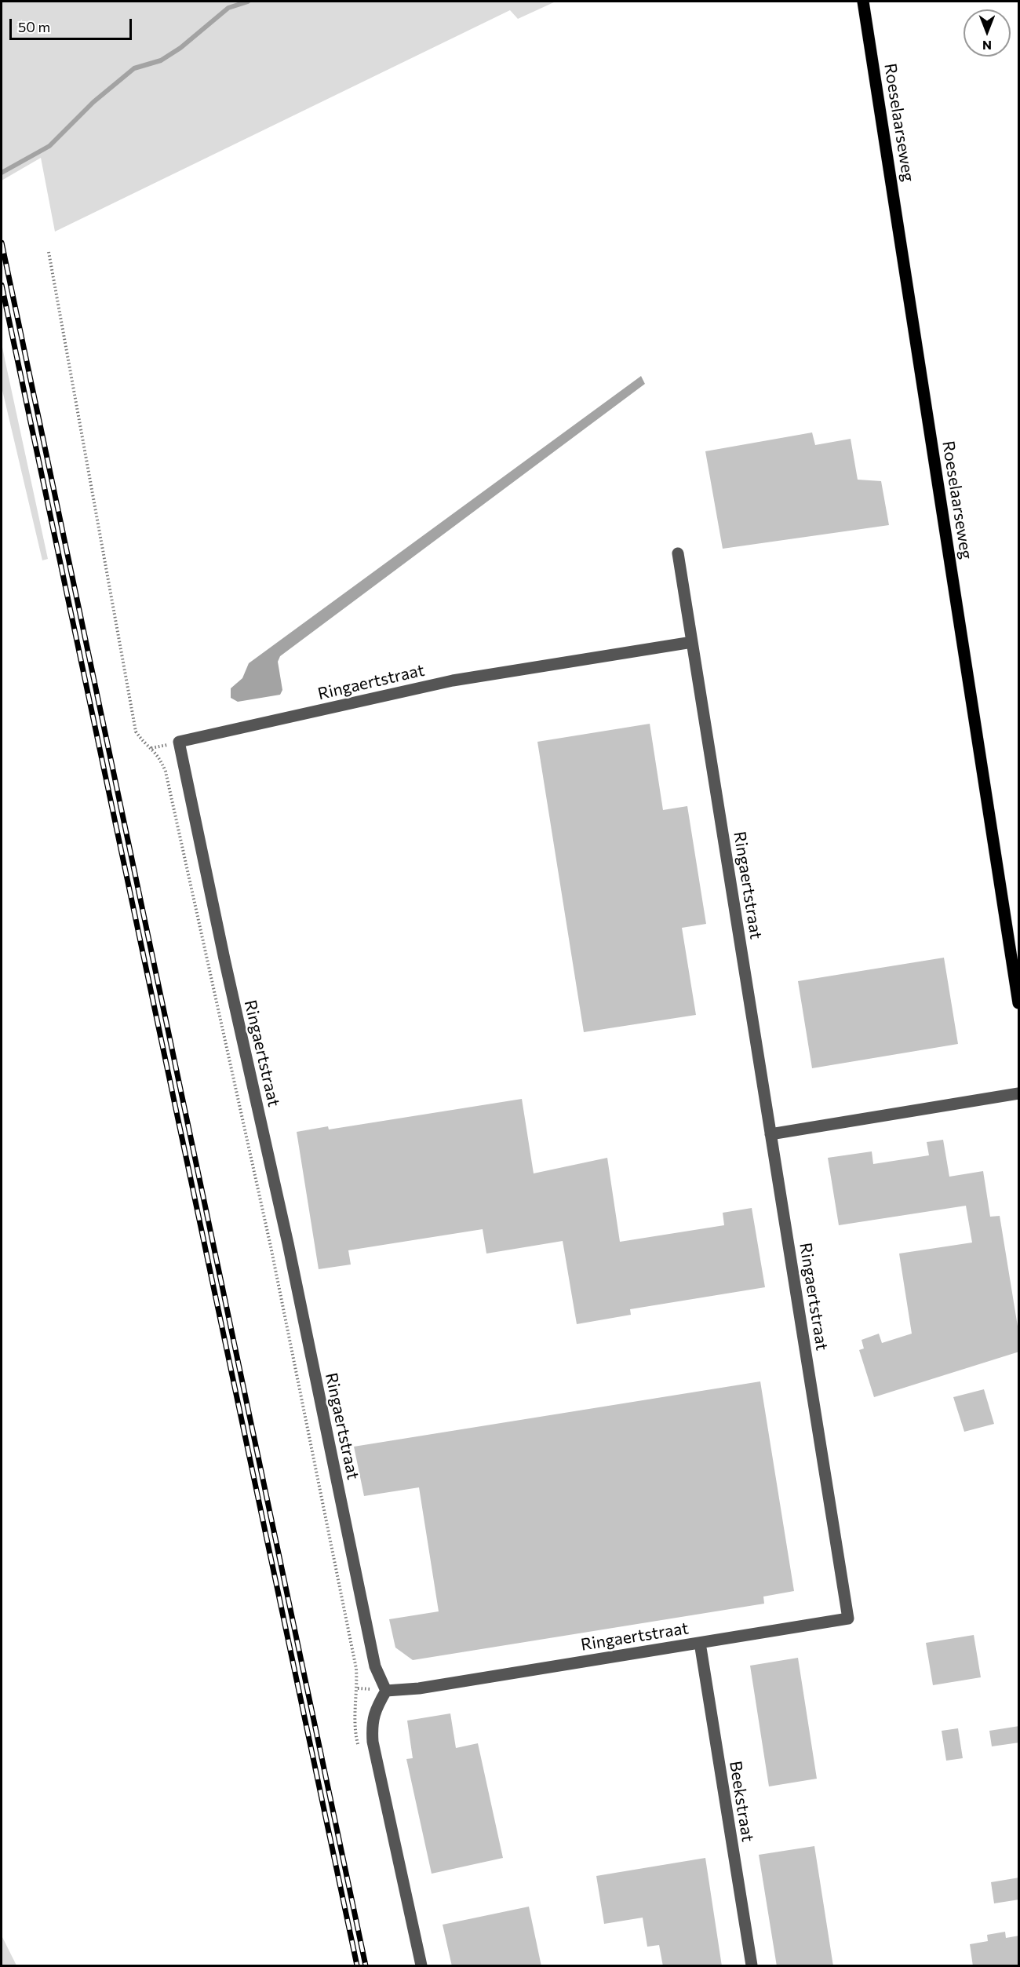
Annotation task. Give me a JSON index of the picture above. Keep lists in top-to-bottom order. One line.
{"streets":{"main road":["Roeselaarseweg"],"street":["Ringaertstraat","Beekstraat"]},"crossings":[["Ringaertstraat","Beekstraat"]],"scale_bar":"50 m","north":"bottom"}
